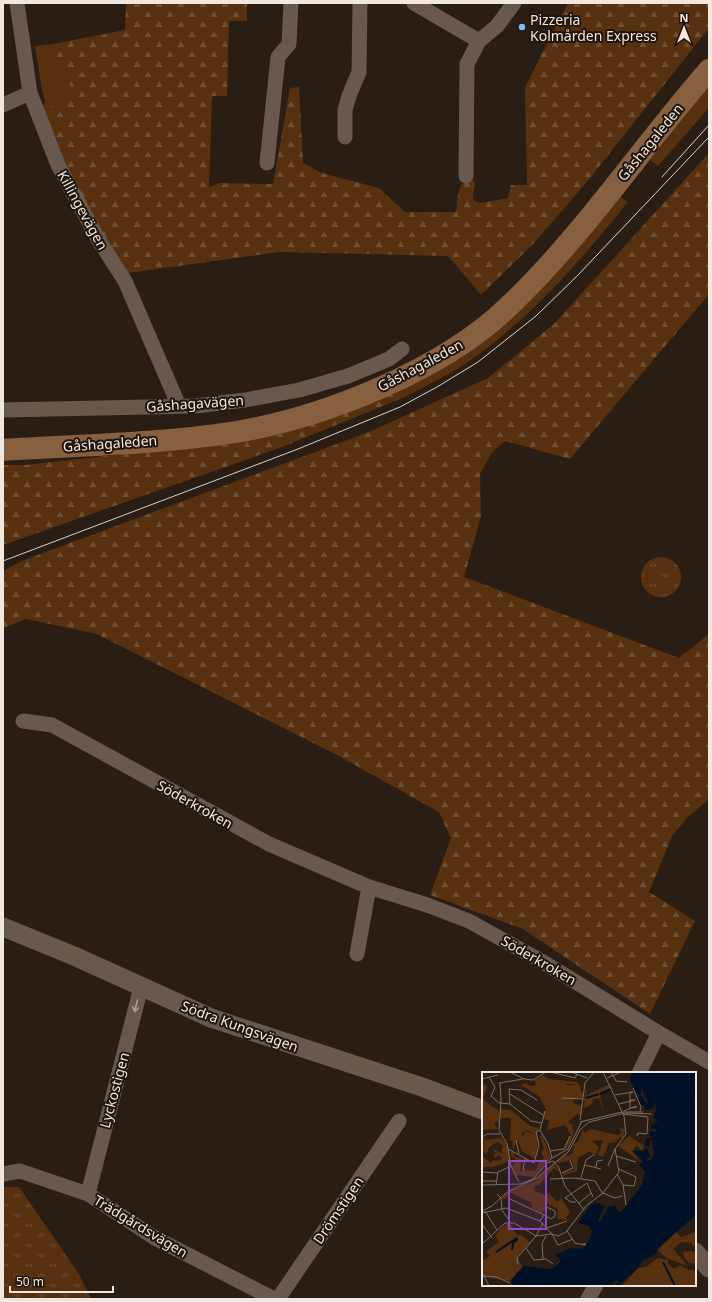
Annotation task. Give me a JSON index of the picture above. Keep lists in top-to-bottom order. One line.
{"streets":{"main road":["Gåshagaleden"],"street":["Killingevägen","Gåshagavägen","Söderkroken","Södra Kungsvägen","Lyckostigen","Drömstigen","Trädgårdsvägen"]},"crossings":[["Killingevägen","Gåshagavägen"],["Södra Kungsvägen","Lyckostigen"],["Lyckostigen","Trädgårdsvägen"]],"one_way":["Lyckostigen"],"places":["Pizzeria Kolmården Express"],"scale_bar":"50 m","north":"top"}
